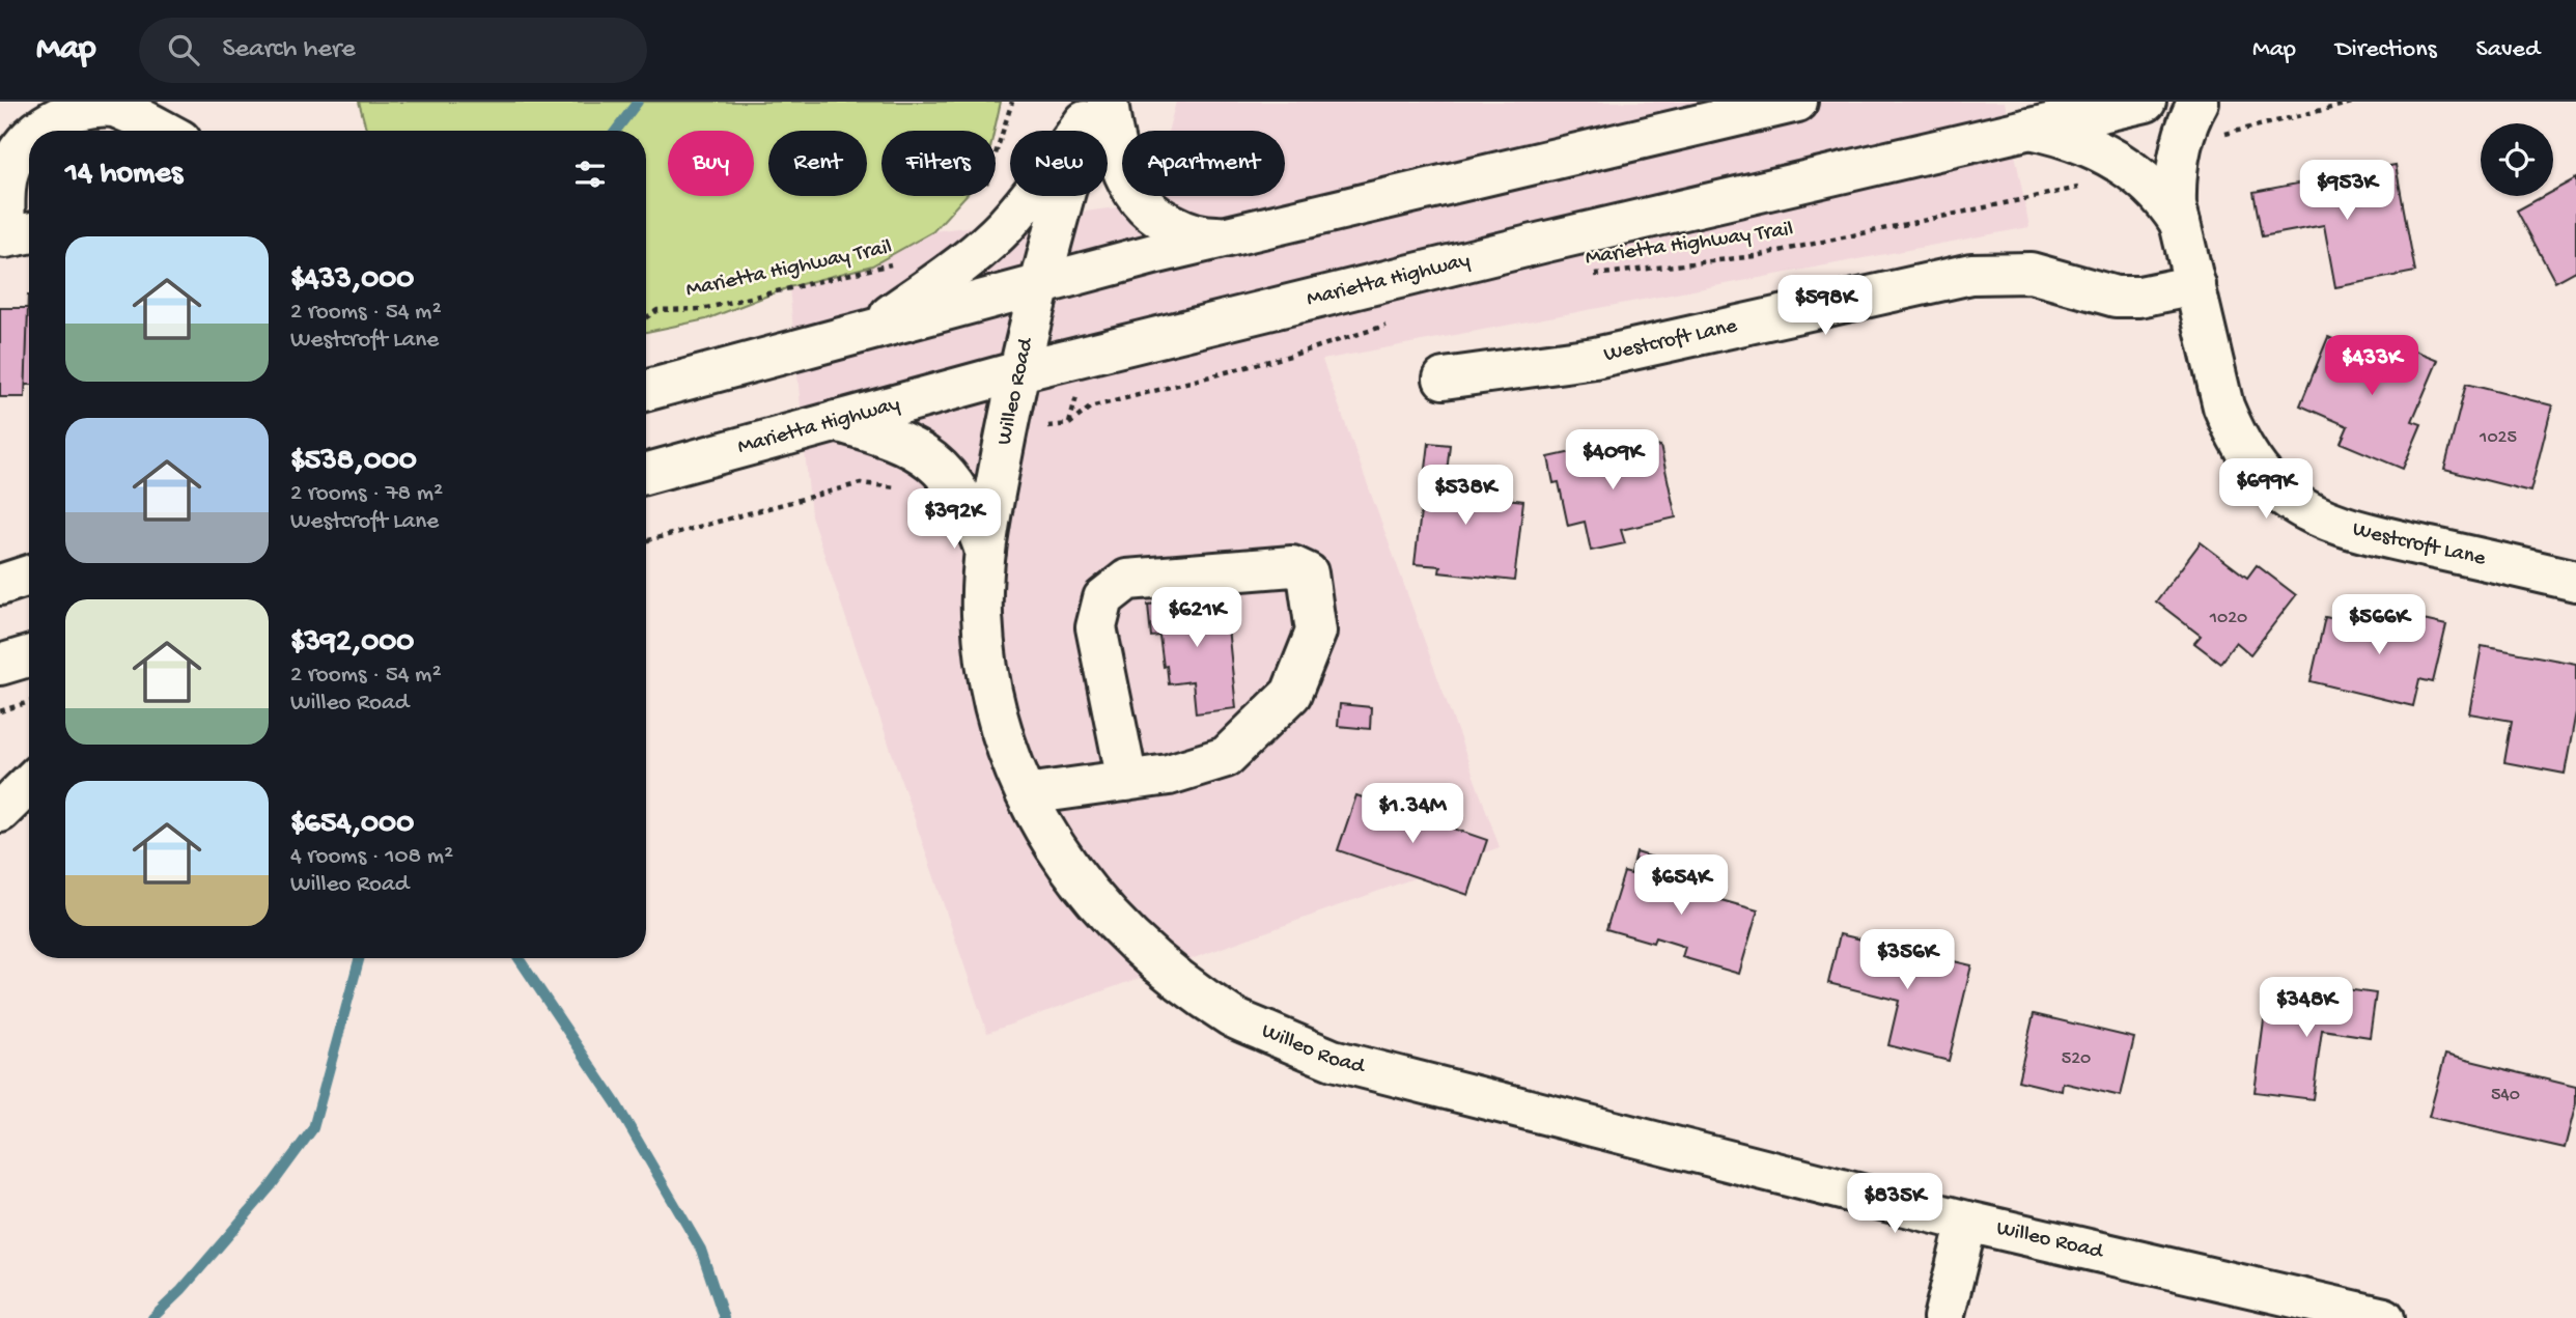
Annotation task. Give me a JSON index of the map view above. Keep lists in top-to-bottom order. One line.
{"streets":{"main road":["Marietta Highway","Westcroft Lane","Willeo Road"],"path":["Marietta Highway Trail"]},"crossings":[["Marietta Highway Trail","Westcroft Lane"],["Marietta Highway","Westcroft Lane"],["Marietta Highway","Willeo Road"]],"house_numbers":["1025","1020","520","540"],"page":{"header":"Map","search":"Search here","nav":["Map","Directions","Saved"],"chip":["Buy","Rent","Filters","New","Apartment"],"heading":"14 homes","price":["$953K","$598K","$433K","$409K","$699K","$538K","$392K","$621K","$566K","$1.34M","$654K","$356K","$348K","$835K"],"list":[{"name":"$433,000","note":"2 rooms · 54 m² · Westcroft Lane"},{"name":"$538,000","note":"2 rooms · 78 m² · Westcroft Lane"},{"name":"$392,000","note":"2 rooms · 54 m² · Willeo Road"},{"name":"$654,000","note":"4 rooms · 108 m² · Willeo Road"}]}}
